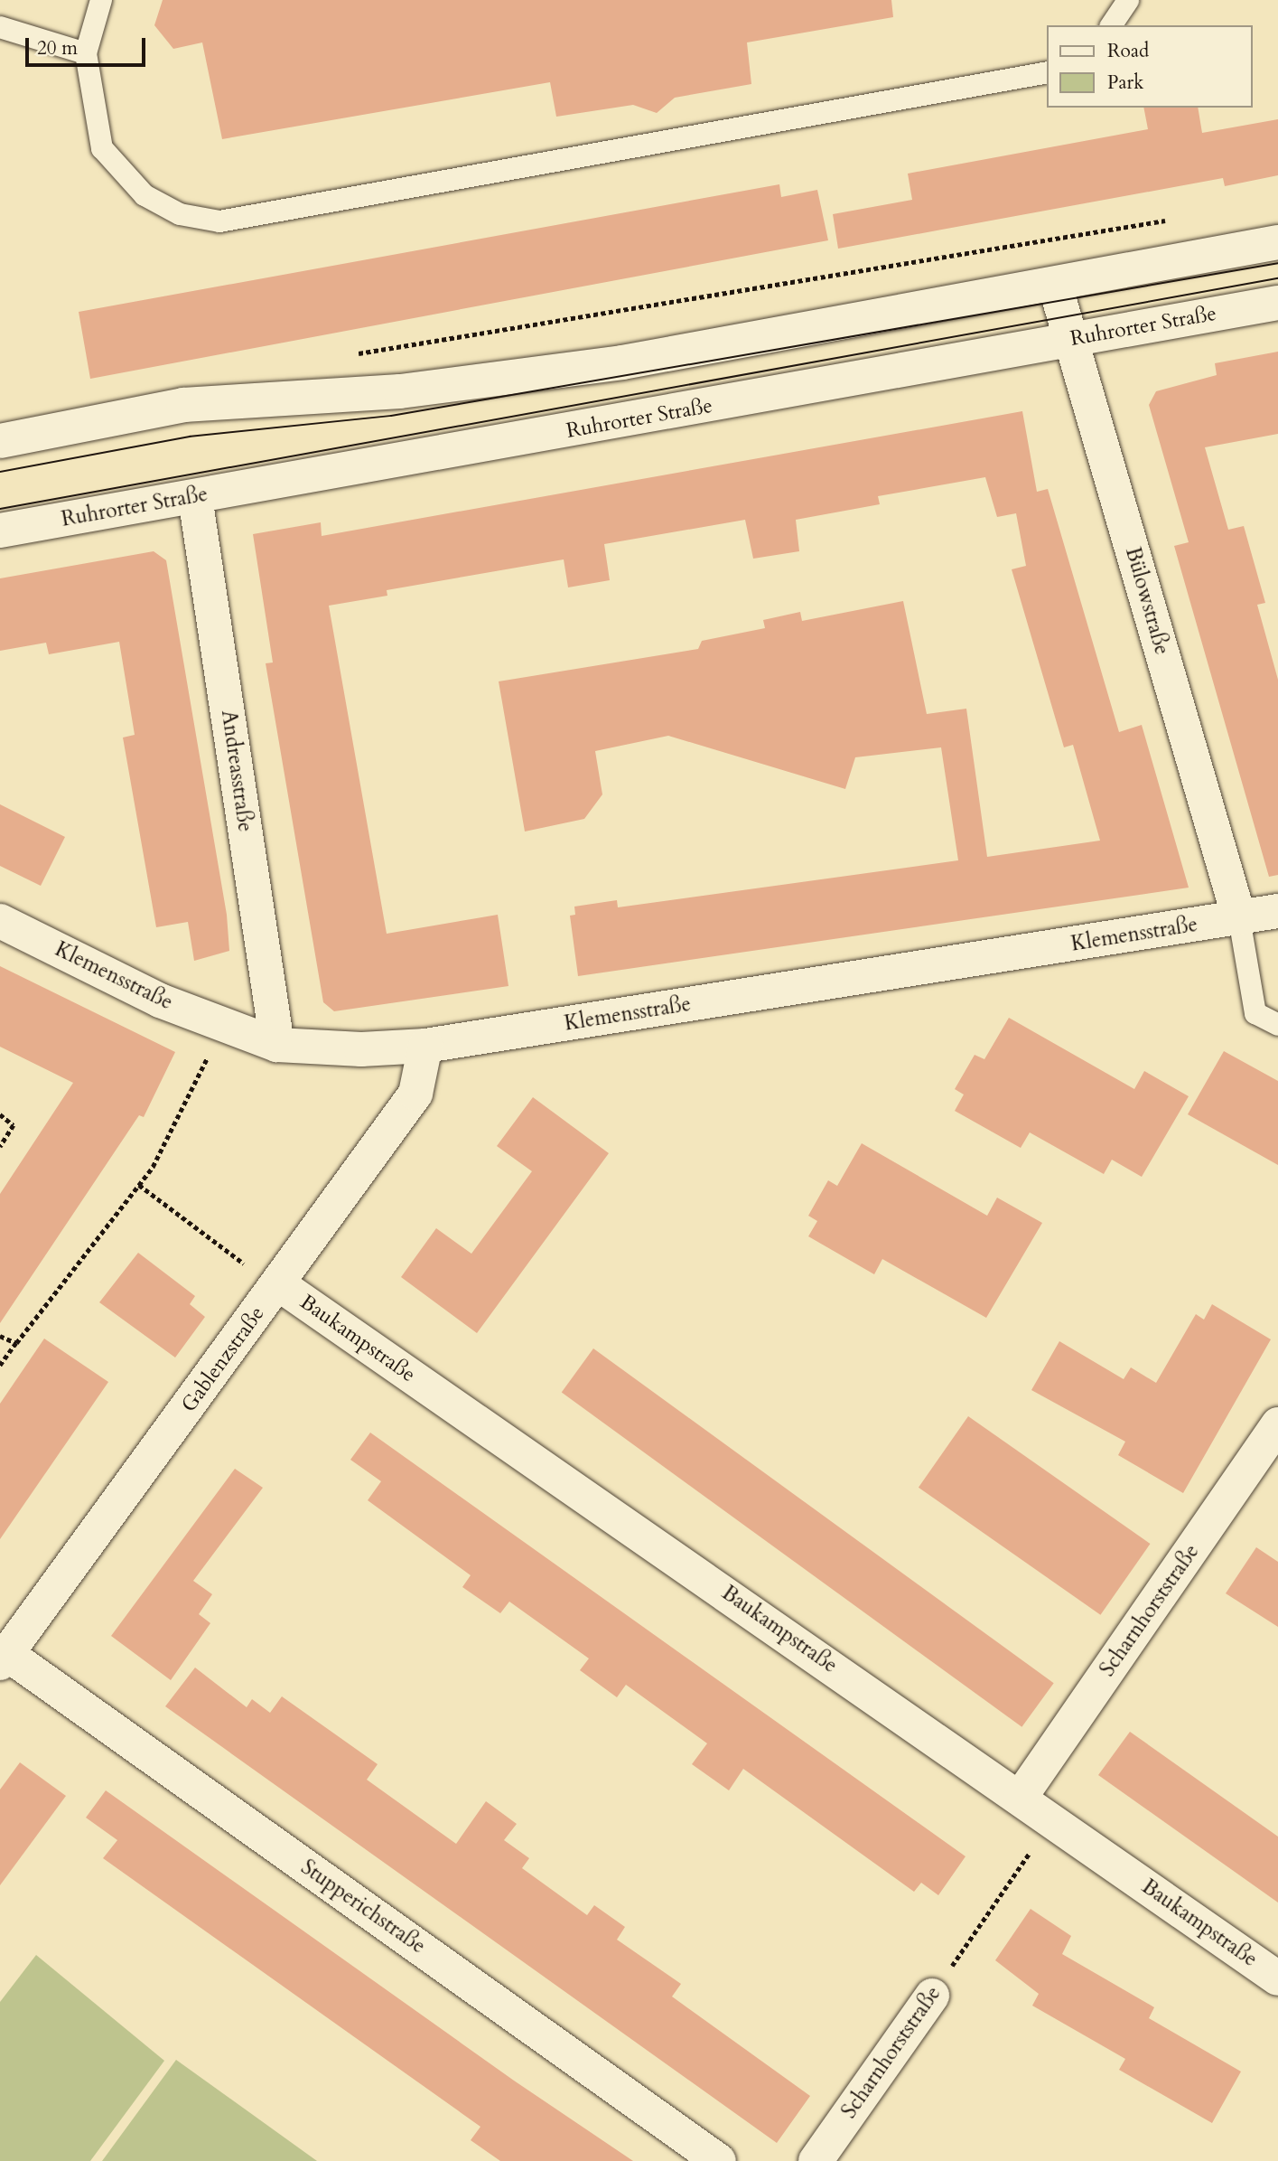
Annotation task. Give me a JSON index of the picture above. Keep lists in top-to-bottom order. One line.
{"streets":{"street":["Ruhrorter Straße","Bülowstraße","Andreasstraße","Klemensstraße","Baukampstraße","Gablenzstraße","Scharnhorststraße","Stupperichstraße"]},"crossings":[["Ruhrorter Straße","Bülowstraße"],["Ruhrorter Straße","Andreasstraße"],["Bülowstraße","Klemensstraße"],["Andreasstraße","Klemensstraße"],["Klemensstraße","Gablenzstraße"],["Baukampstraße","Gablenzstraße"],["Baukampstraße","Scharnhorststraße"],["Gablenzstraße","Stupperichstraße"]],"legend":["Road","Park"],"scale_bar":"20 m"}
